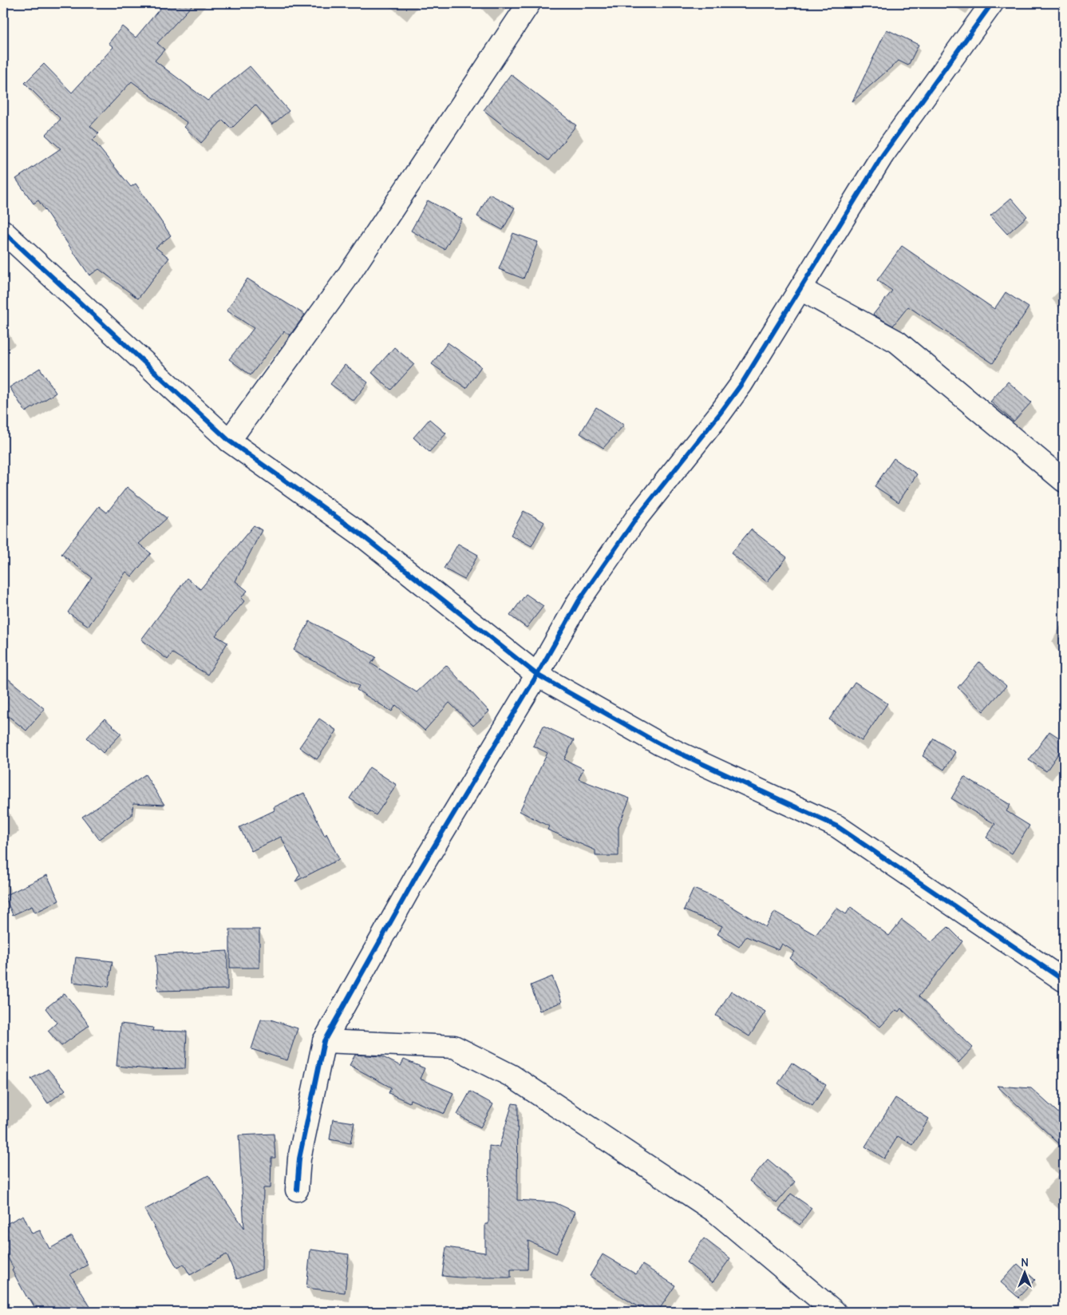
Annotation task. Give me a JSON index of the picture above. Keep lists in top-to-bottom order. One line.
{"north":"top"}
